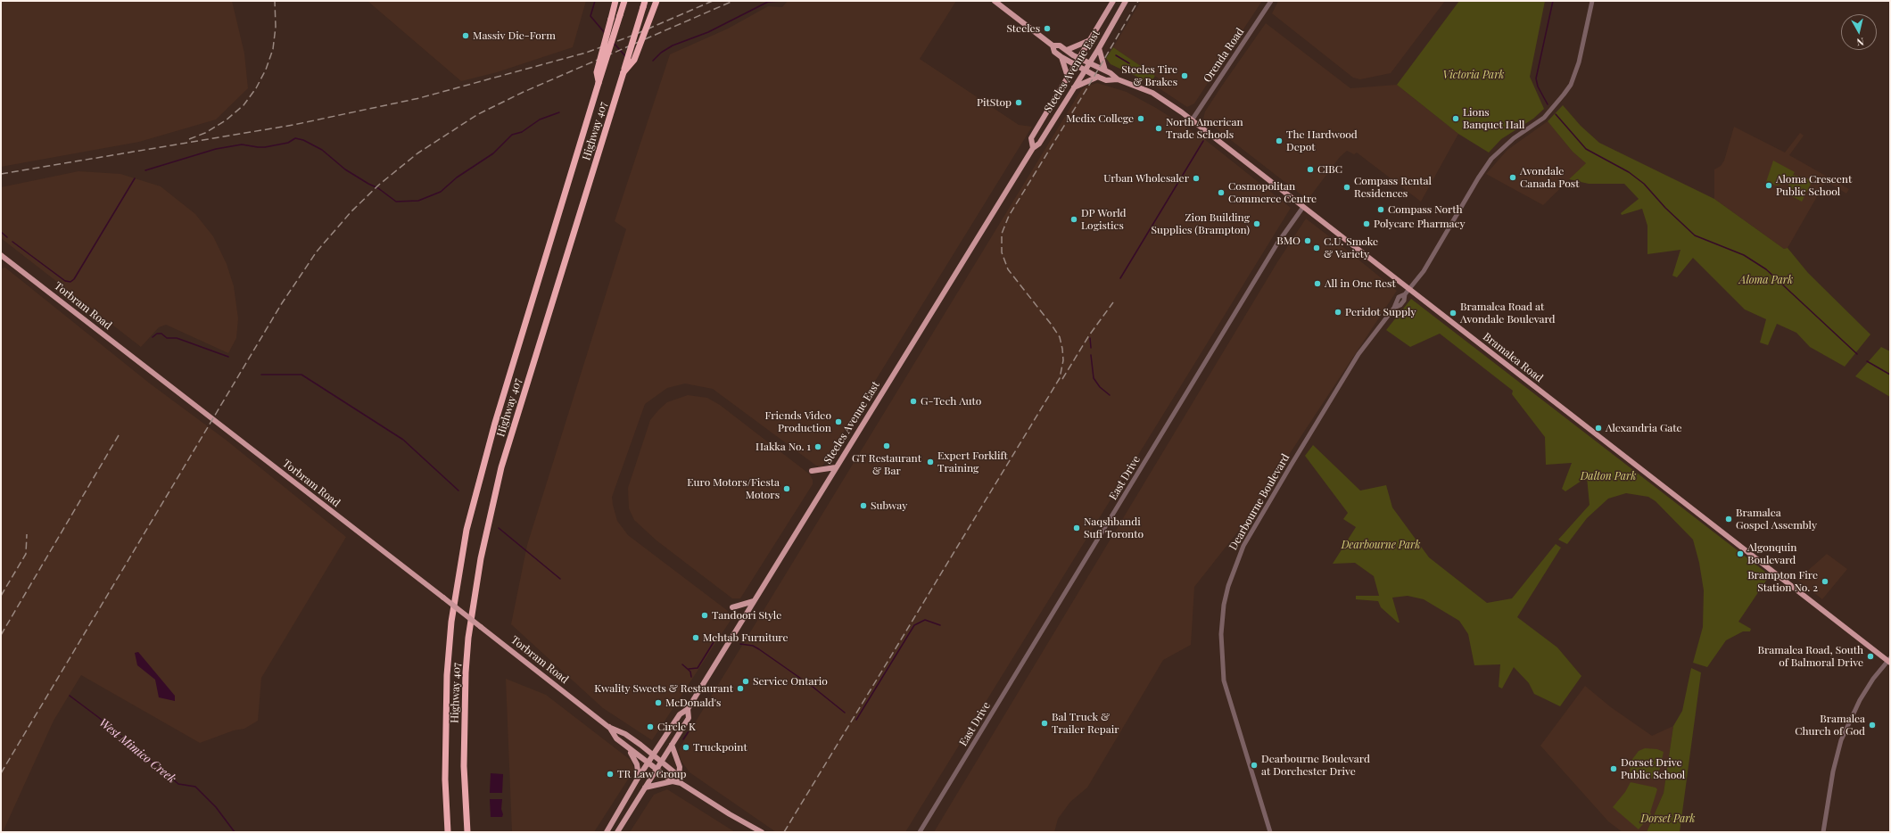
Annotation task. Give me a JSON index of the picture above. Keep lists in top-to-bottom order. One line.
{"streets":{"highway":["Highway 407"],"main road":["Steeles Avenue East","Torbram Road","Bramalea Road"],"street":["Orenda Road","East Drive","Dearbourne Boulevard"]},"crossings":[["Orenda Road","Bramalea Road"],["Steeles Avenue East","Torbram Road"],["Steeles Avenue East","Bramalea Road"],["Bramalea Road","East Drive"],["Bramalea Road","Dearbourne Boulevard"]],"water":["West Mimico Creek"],"parks":["Victoria Park","Aloma Park","Dalton Park","Dearbourne Park","Dorset Park"],"places":["Steeles","Massiv Die-Form","Steeles Tire & Brakes","PitStop","Medix College","Lions Banquet Hall","North American Trade Schools","The Hardwood Depot","CIBC","Avondale Canada Post","Urban Wholesaler","Aloma Crescent Public School","Compass Rental Residences","Cosmopolitan Commerce Centre","Compass North","DP World Logistics","Zion Building Supplies (Brampton)","Polycare Pharmacy","BMO","C.U. Smoke & Variety","All in One Rest","Peridot Supply","Bramalea Road at Avondale Boulevard","G-Tech Auto","Friends Video Production","Alexandria Gate","GT Restaurant & Bar","Hakka No. 1","Expert Forklift Training","Euro Motors/Fiesta Motors","Subway","Bramalea Gospel Assembly","Naqshbandi Sufi Toronto","Algonquin Boulevard","Brampton Fire Station No. 2","Tandoori Style","Mehtab Furniture","Bramalea Road, South of Balmoral Drive","Service Ontario","Kwality Sweets & Restaurant","McDonald's","Bal Truck & Trailer Repair","Bramalea Church of God","Circle K","Truckpoint","Dearbourne Boulevard at Dorchester Drive","Dorset Drive Public School","TR Law Group"],"north":"bottom"}
